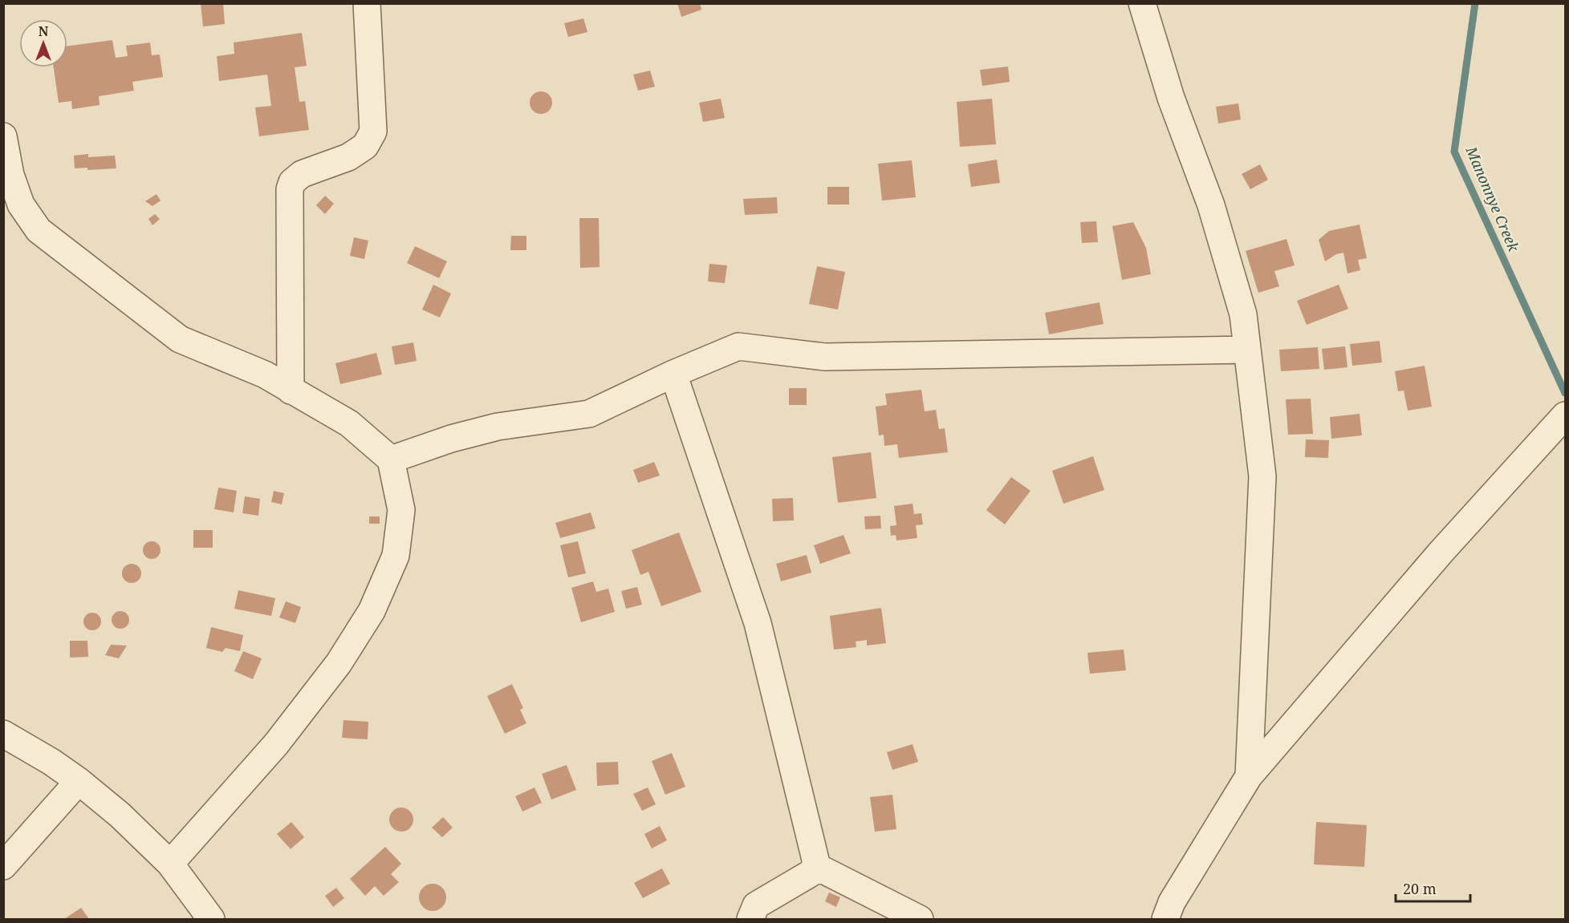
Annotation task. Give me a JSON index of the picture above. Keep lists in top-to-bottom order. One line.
{"water":["Manonnye Creek"],"scale_bar":"20 m","north":"top"}
